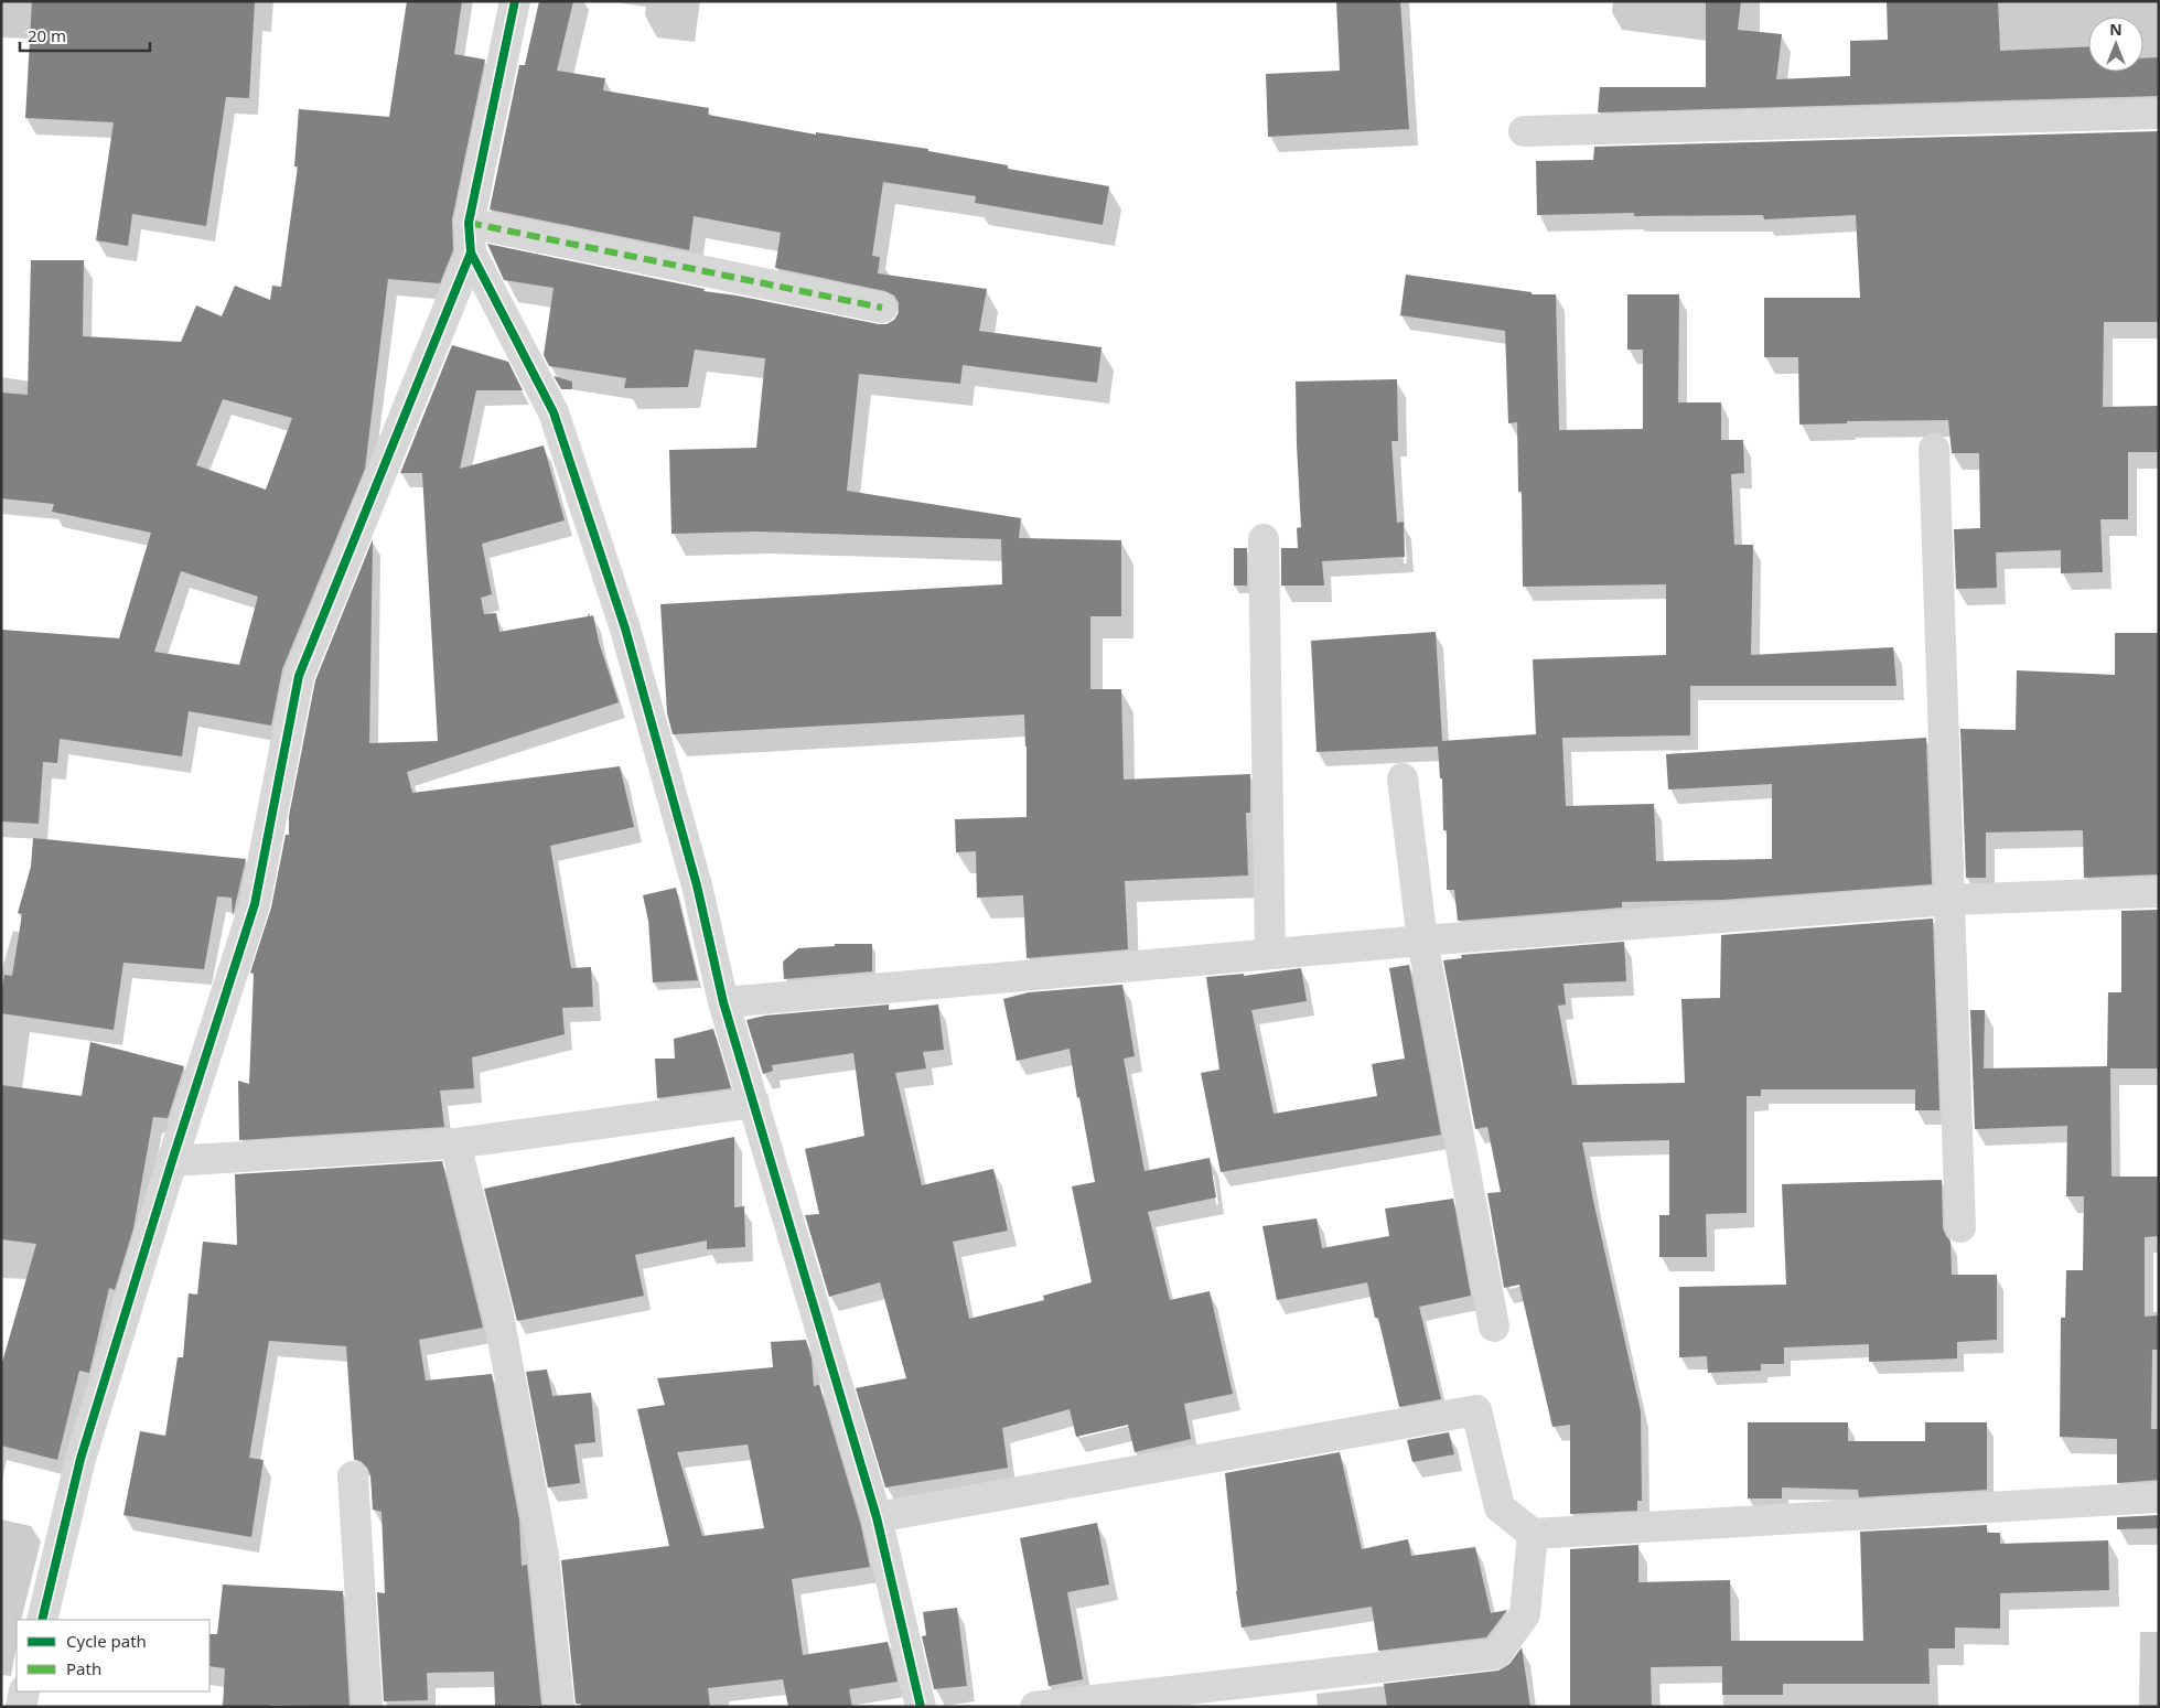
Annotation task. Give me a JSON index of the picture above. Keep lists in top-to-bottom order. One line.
{"legend":["Cycle path","Path"],"scale_bar":"20 m","north":"top"}
